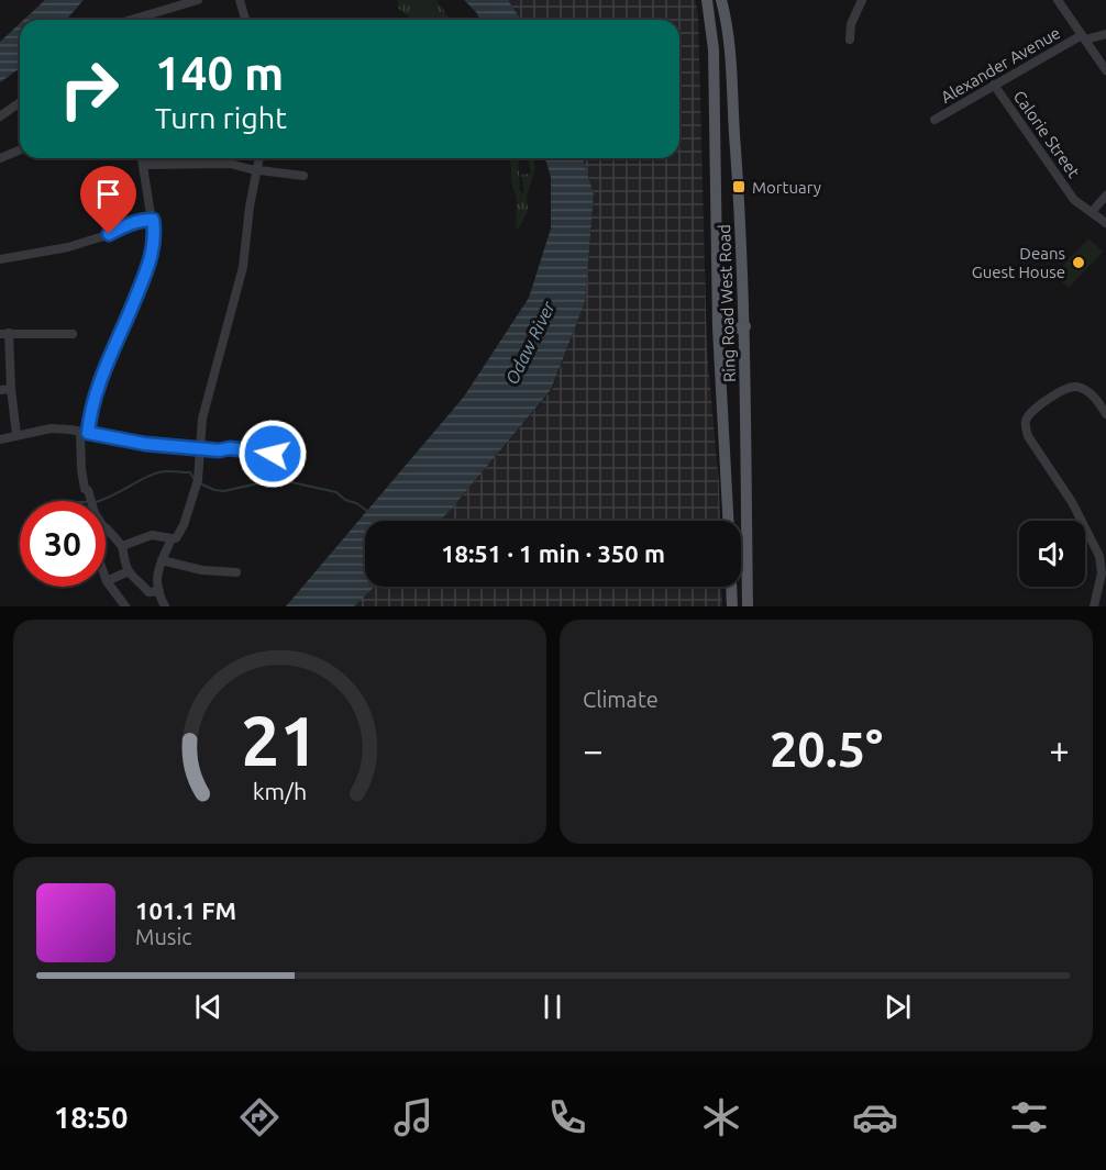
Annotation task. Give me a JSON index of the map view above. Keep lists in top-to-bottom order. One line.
{"streets":{"main road":["Ring Road West Road"],"street":["Alexander Avenue","Calorie Street"]},"crossings":[["Alexander Avenue","Calorie Street"]],"water":["Odaw River"],"places":{"transit":["Mortuary"],"other":["Deans Guest House"]},"page":{"turn":["140 m","Turn right"],"limit":"30","trip":"18:51 · 1 min · 350 m","tile":"Climate","heat":["−","20.5°","+"],"song":["101.1 FM","Music"],"tabs":"18:50","gauge":["21","km/h"]}}
